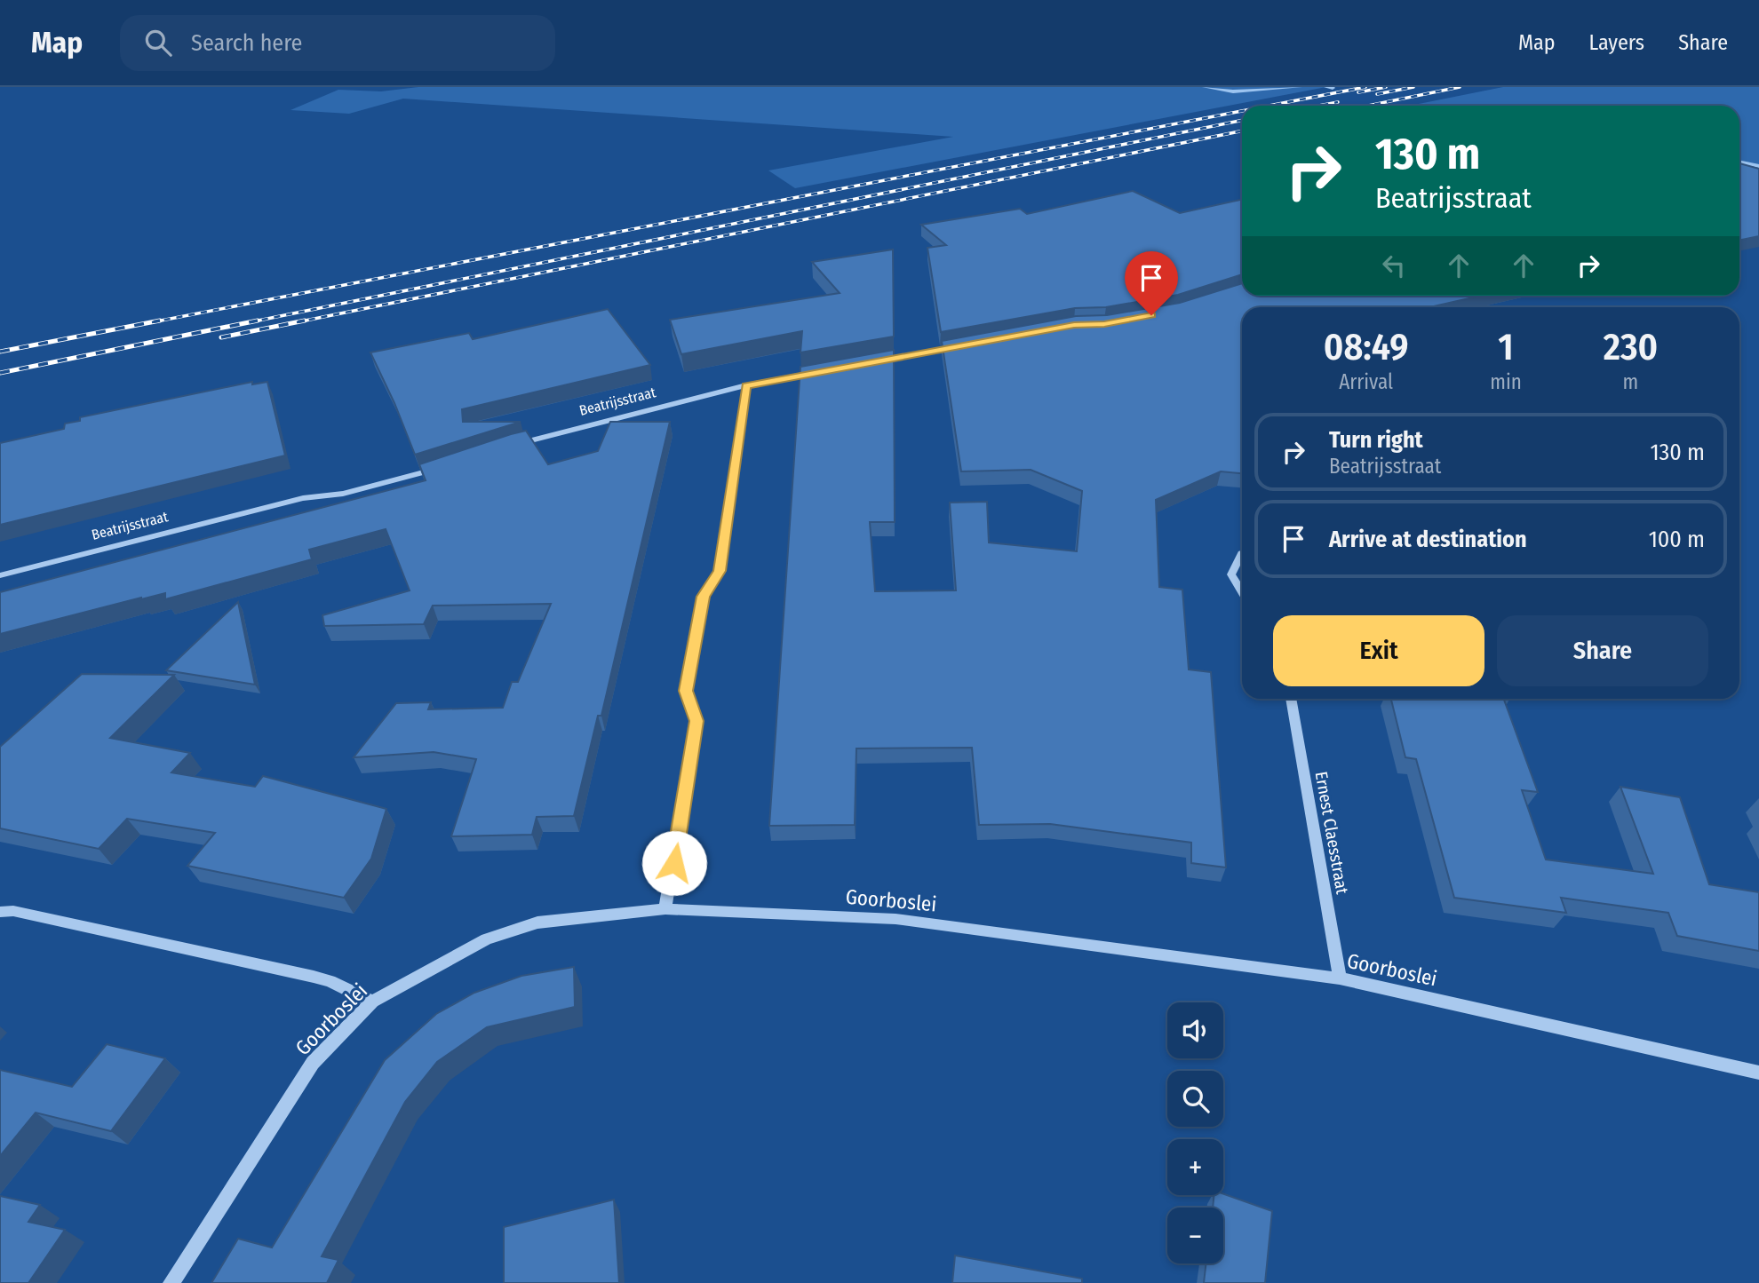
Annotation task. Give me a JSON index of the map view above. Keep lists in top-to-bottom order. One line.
{"streets":{"street":["Beatrijsstraat","Ernest Claesstraat","Goorboslei"]},"crossings":[["Ernest Claesstraat","Goorboslei"]],"page":{"header":"Map","search":"Search here","nav":["Map","Layers","Share"],"turn":["130 m","Beatrijsstraat"],"eta":["08:49","Arrival","1","min","230","m"],"list":[{"name":"Turn right","note":"Beatrijsstraat","value":"130 m"},{"name":"Arrive at destination","value":"100 m"}],"buttons":["Exit","Share"],"map_buttons":["+","−"]}}
